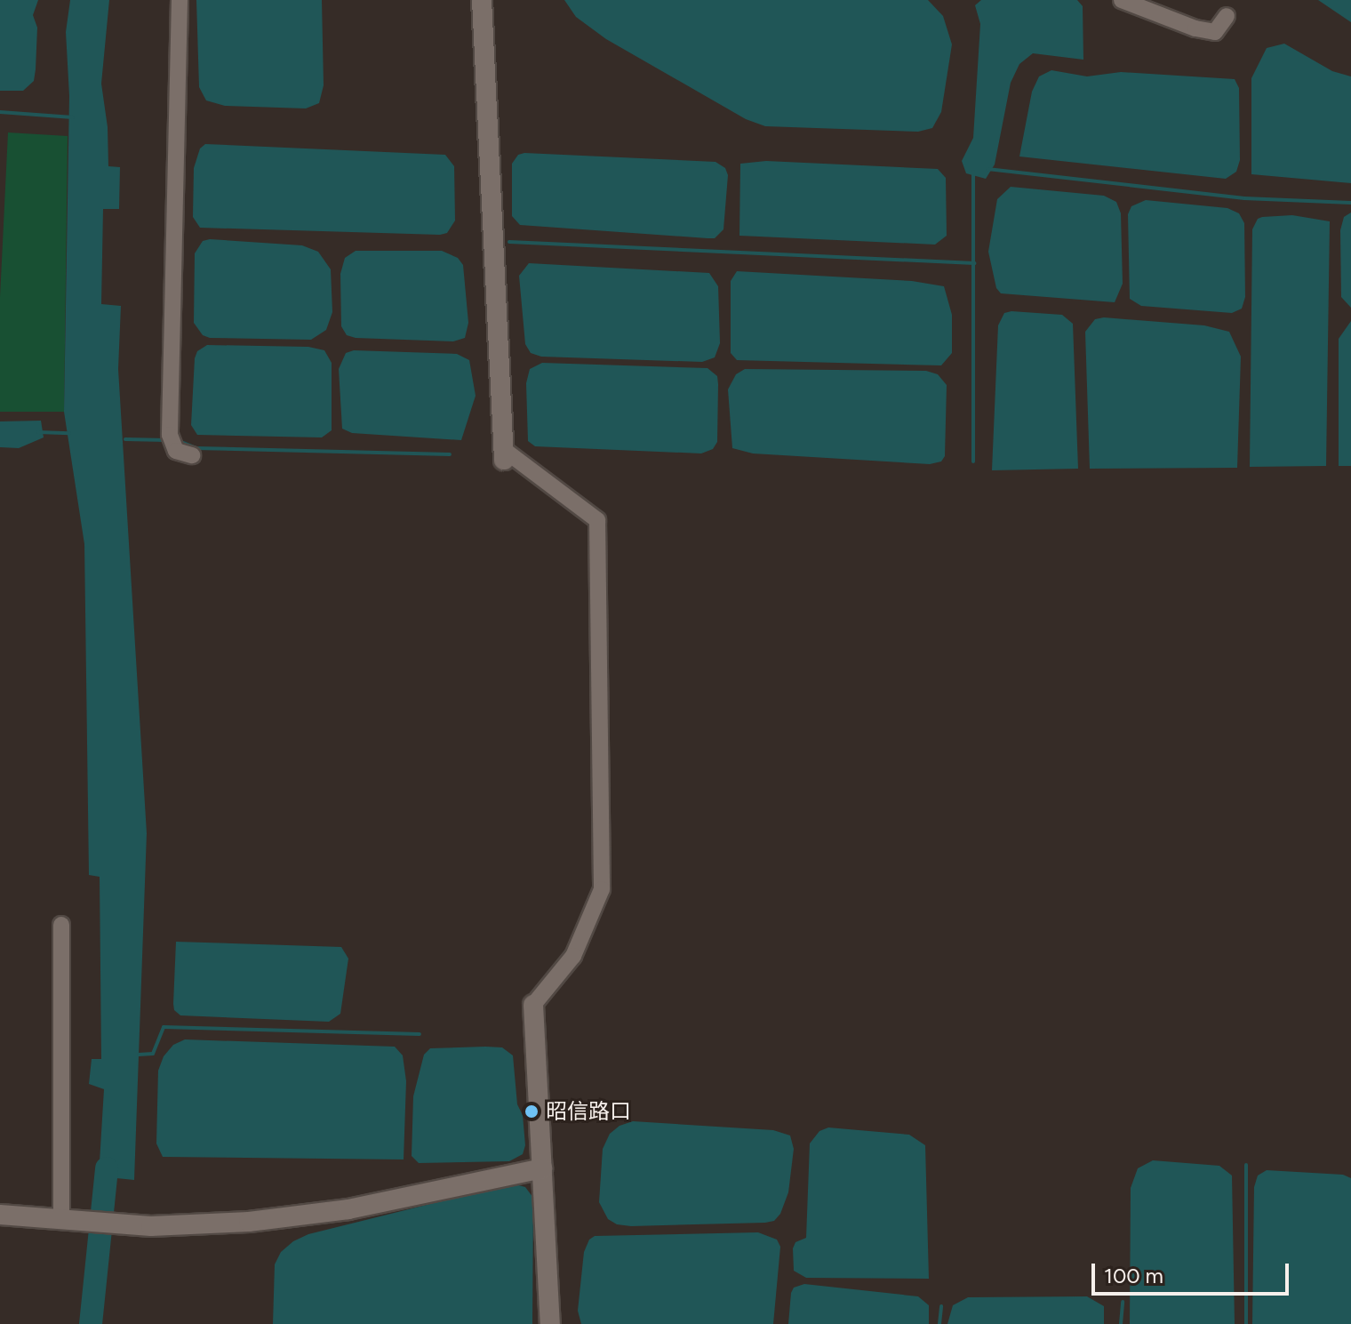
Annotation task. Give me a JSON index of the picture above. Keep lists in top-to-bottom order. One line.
{"places":["昭信路口"],"scale_bar":"100 m"}
